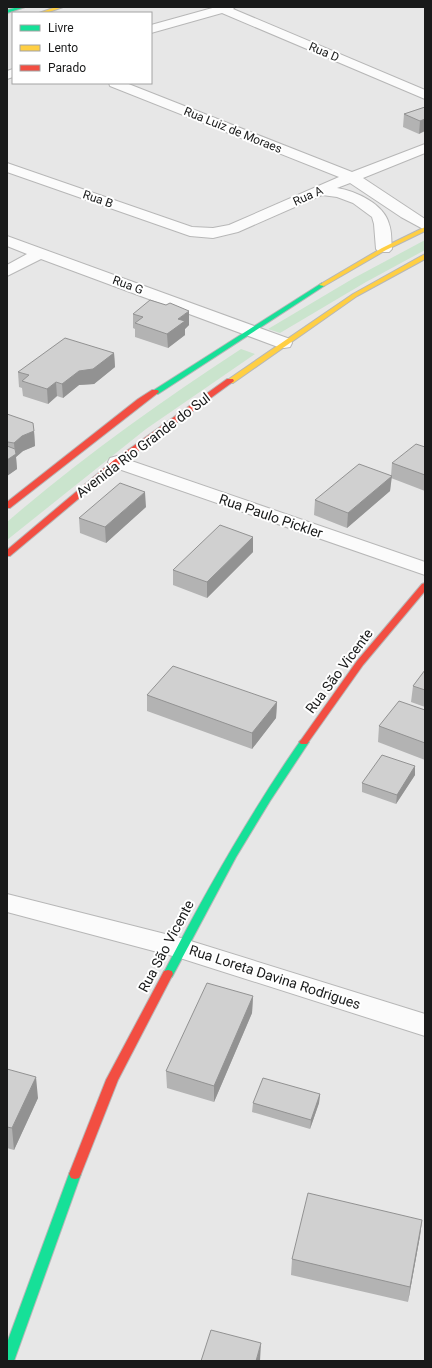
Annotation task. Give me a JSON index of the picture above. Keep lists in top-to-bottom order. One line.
{"streets":{"street":["Rua D","Rua Luiz de Moraes","Rua A","Rua B","Rua G","Avenida Rio Grande do Sul","Rua Paulo Pickler","Rua São Vicente","Rua Loreta Davina Rodrigues"]},"crossings":[["Rua Luiz de Moraes","Rua A"],["Rua A","Rua B"],["Avenida Rio Grande do Sul","Rua Paulo Pickler"],["Rua São Vicente","Rua Loreta Davina Rodrigues"]],"legend":["Livre","Lento","Parado"]}
